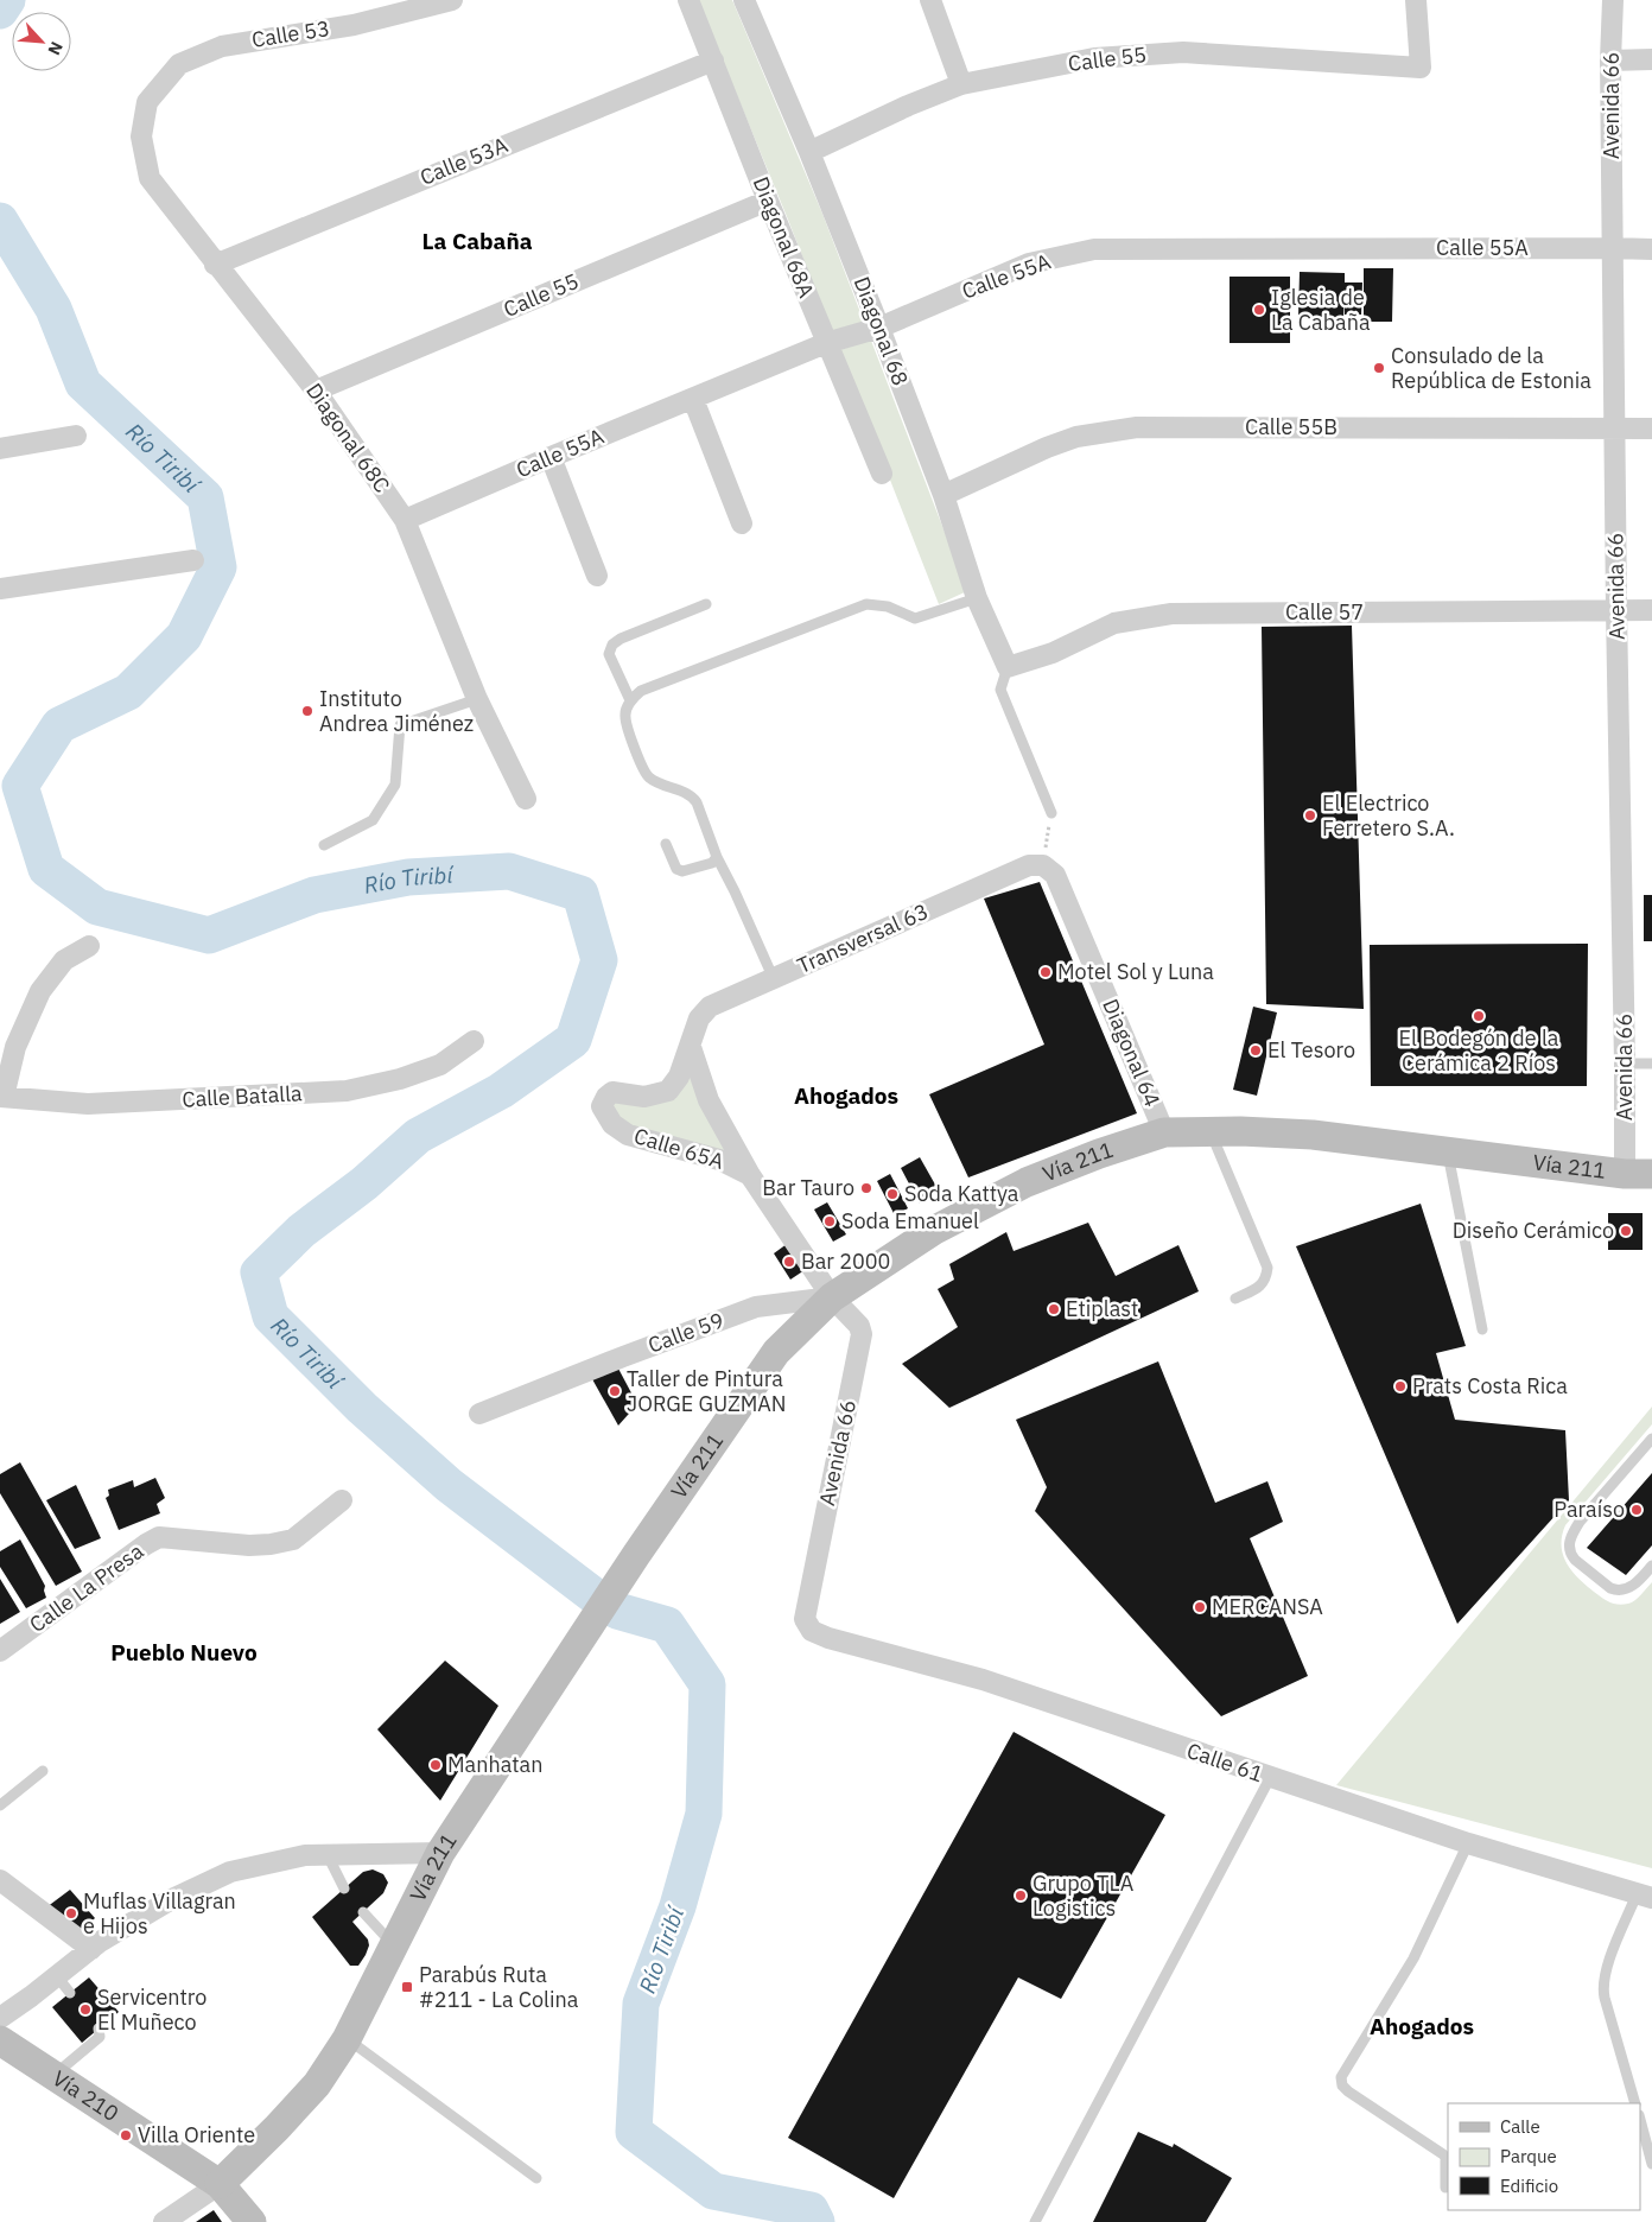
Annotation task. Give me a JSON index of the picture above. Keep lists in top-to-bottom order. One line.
{"streets":{"main road":["Vía 211","Vía 210"],"street":["Calle 53","Calle 55","Avenida 66","Calle 53A","Diagonal 68A","Calle 55A","Diagonal 68","Calle 55B","Diagonal 68C","Calle 57","Transversal 63","Diagonal 64","Calle Batalla","Calle 65A","Calle 59","Calle La Presa","Calle 61"]},"crossings":[["Calle 53","Diagonal 68C"],["Calle 55","Diagonal 68A"],["Calle 55","Diagonal 68"],["Calle 55","Diagonal 68C"],["Avenida 66","Calle 55A"],["Avenida 66","Calle 55B"],["Avenida 66","Calle 57"],["Avenida 66","Vía 211"],["Avenida 66","Calle 59"],["Avenida 66","Calle 61"],["Calle 53A","Diagonal 68A"],["Calle 53A","Diagonal 68C"],["Diagonal 68A","Calle 55A"],["Calle 55A","Diagonal 68"],["Calle 55A","Diagonal 68C"],["Diagonal 68","Calle 55B"],["Diagonal 68","Calle 57"],["Transversal 63","Diagonal 64"],["Transversal 63","Calle 65A"],["Diagonal 64","Vía 211"],["Vía 211","Calle 59"],["Vía 211","Vía 210"]],"districts":["La Cabaña","Ahogados","Pueblo Nuevo","Ahogados"],"water":["Río Tiribí"],"places":{"other":["Iglesia de La Cabaña","Consulado de la República de Estonia","Instituto Andrea Jiménez","El Electrico Ferretero S.A.","Motel Sol y Luna","El Bodegón de la Cerámica 2 Ríos","El Tesoro","Bar Tauro","Soda Kattya","Soda Emanuel","Diseño Cerámico","Bar 2000","Etiplast","Prats Costa Rica","Taller de Pintura JORGE GUZMAN","Paraíso","MERCANSA","Manhatan","Grupo TLA Logistics","Muflas Villagran e Hijos","Servicentro El Muñeco","Villa Oriente"],"transit":["Parabús Ruta #211 - La Colina"]},"legend":["Calle","Parque","Edificio"],"north":"bottom right"}
